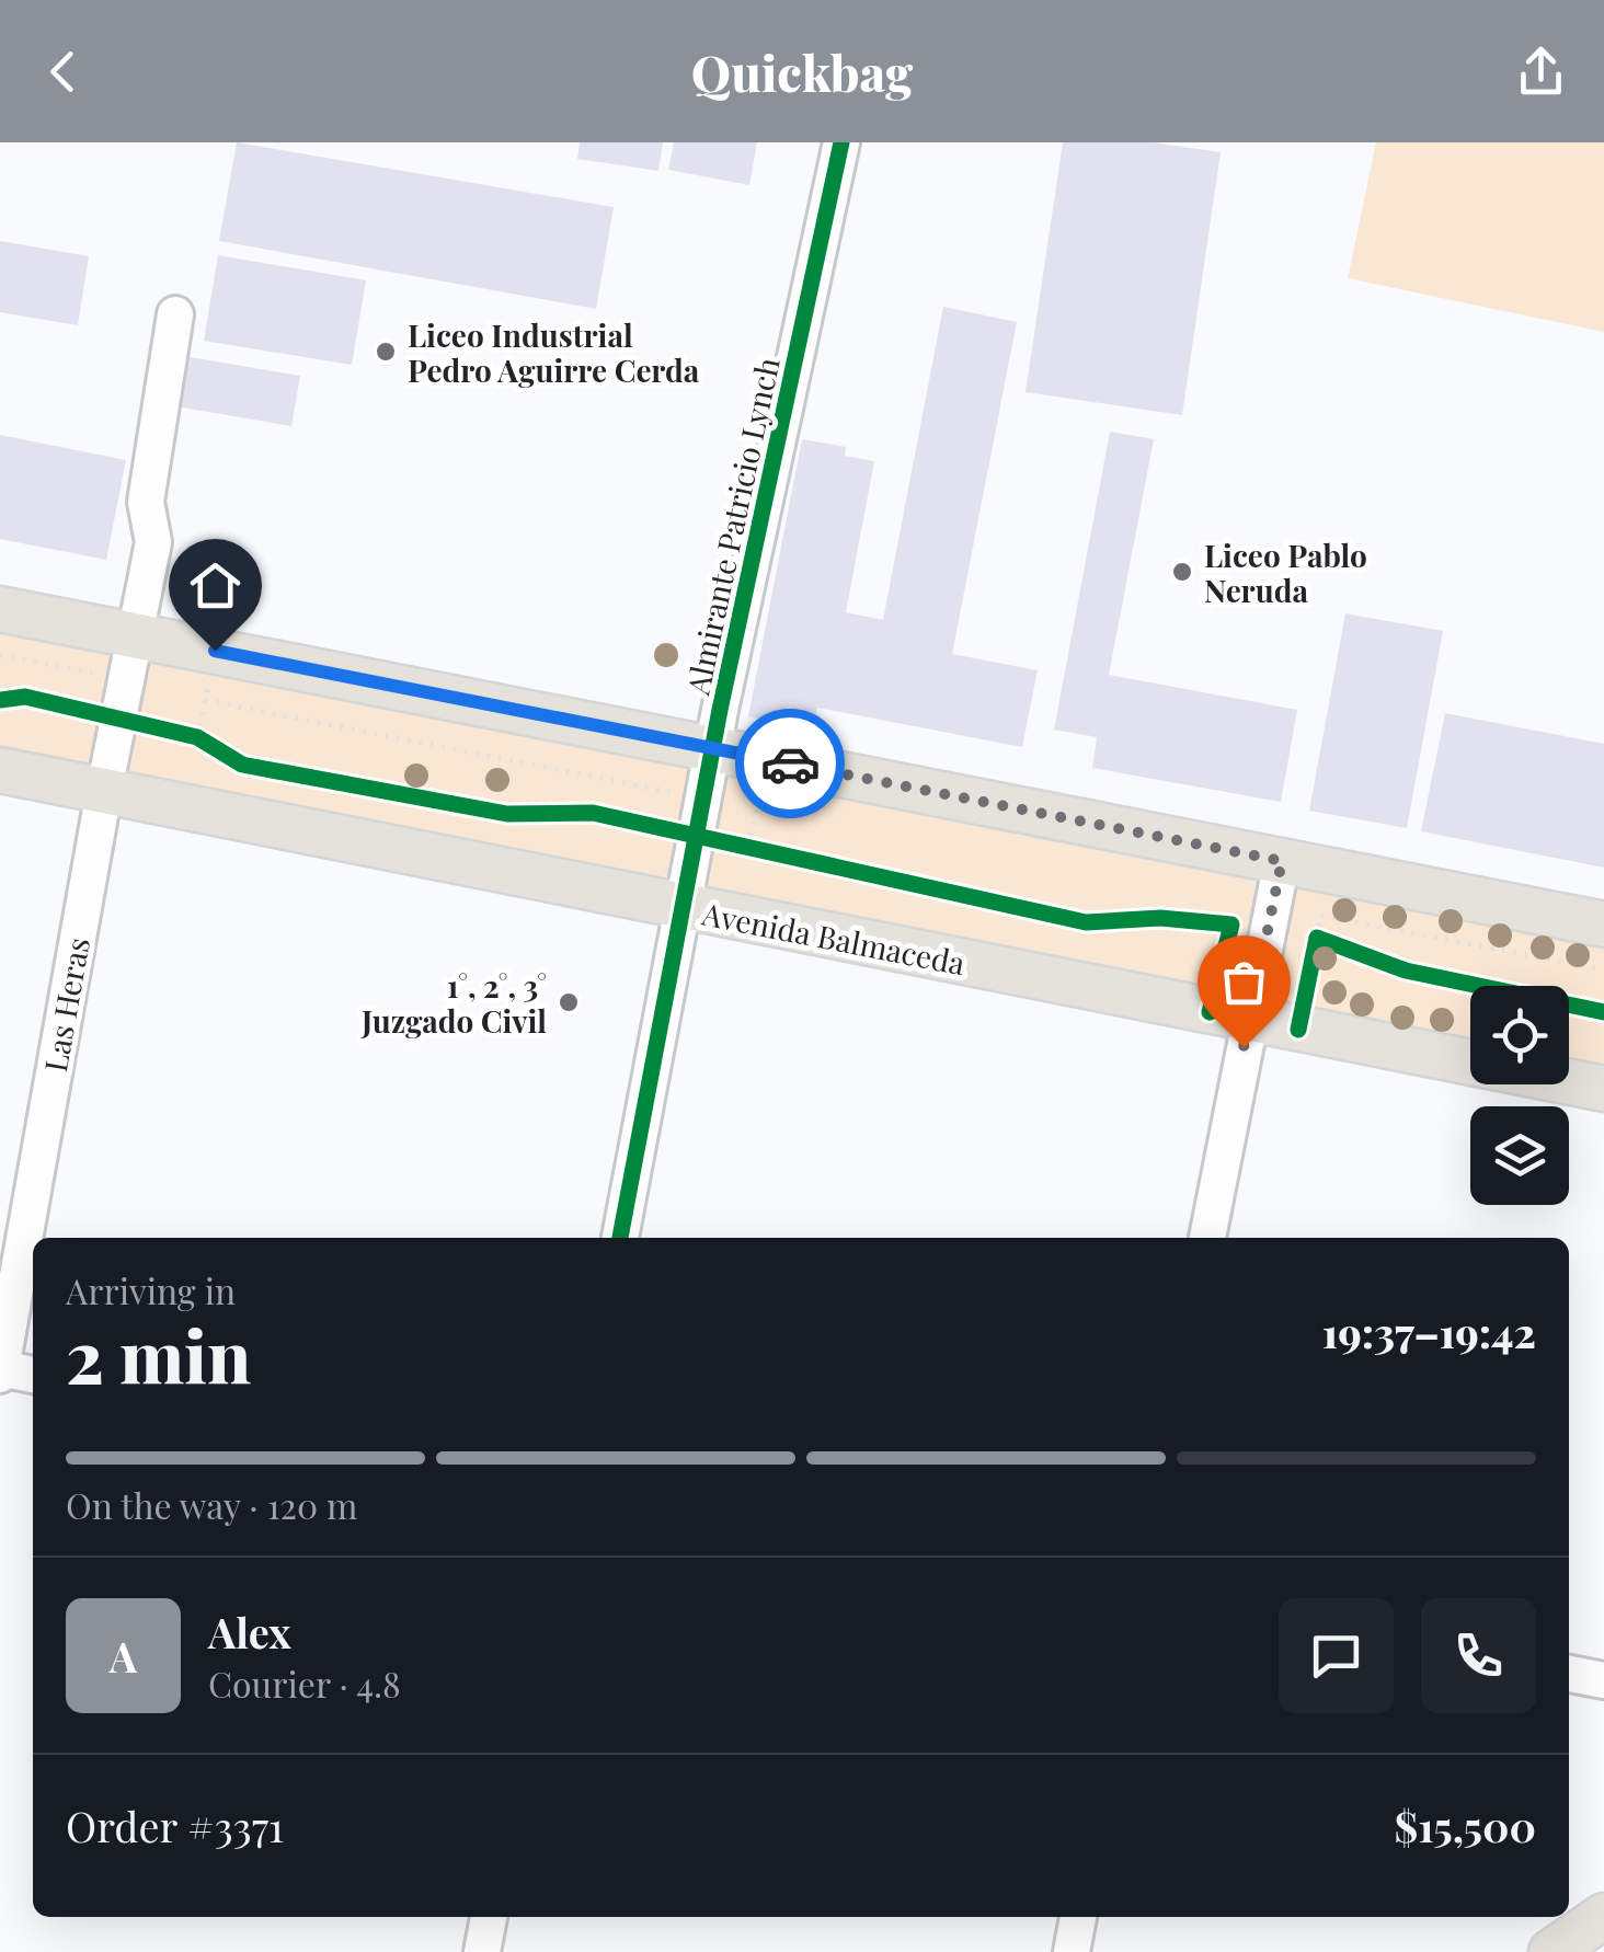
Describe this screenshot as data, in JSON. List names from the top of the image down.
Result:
{
  "streets": {
    "main road": ["Avenida Balmaceda"],
    "street": ["Almirante Patricio Lynch", "Las Heras"]
  },
  "crossings": [
    ["Almirante Patricio Lynch", "Avenida Balmaceda"],
    ["Avenida Balmaceda", "Las Heras"]
  ],
  "places": ["Liceo Industrial Pedro Aguirre Cerda", "Liceo Pablo Neruda", "1°, 2°, 3° Juzgado Civil"],
  "page": {
    "header": "Quickbag",
    "heading": ["2 min", "Arriving in", "19:37–19:42"],
    "panel": [
      "Alex",
      "Courier · 4.8",
      "Order #3371",
      "$15,500"
    ],
    "bar": "On the way · 120 m",
    "round": "A"
  }
}
